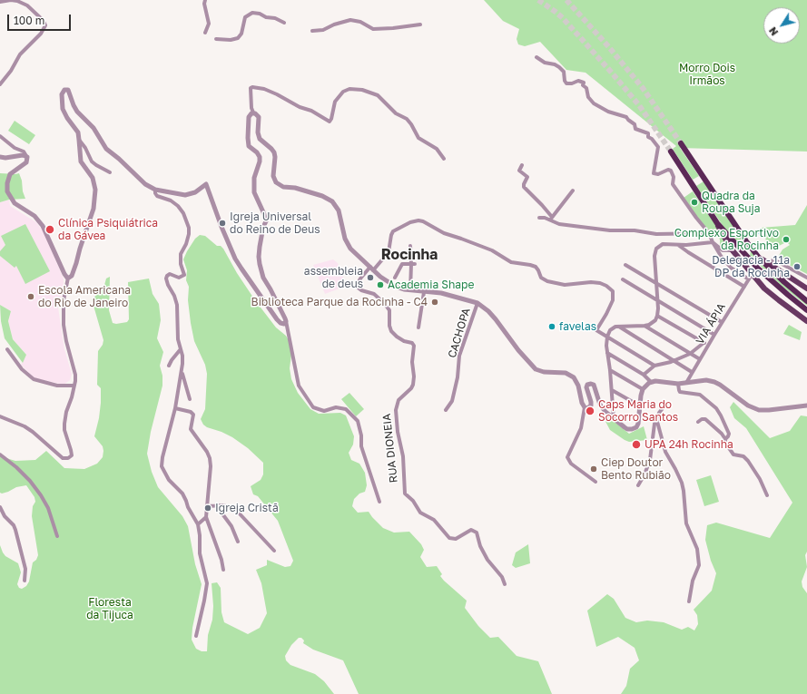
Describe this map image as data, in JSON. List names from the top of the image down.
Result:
{
  "streets": {
    "street": ["VIA ÁPIA", "CACHOPA", "RUA DIONEIA"]
  },
  "districts": ["Rocinha"],
  "parks": ["Morro Dois Irmãos", "Floresta da Tijuca"],
  "places": [
    "Quadra da Roupa Suja",
    "Igreja Universal do Reino de Deus",
    "Clínica Psiquiátrica da Gávea",
    "Complexo Esportivo da Rocinha",
    "Delegacia - 11ª DP da Rocinha",
    "assembleia de deus",
    "Academia Shape",
    "Escola Americana do Rio de Janeiro",
    "Biblioteca Parque da Rocinha - C4",
    "favelas",
    "Caps Maria do Socorro Santos",
    "UPA 24h Rocinha",
    "Ciep Doutor Bento Rubião",
    "Igreja Cristã"
  ],
  "scale_bar": "100 m",
  "north": "bottom left"
}
